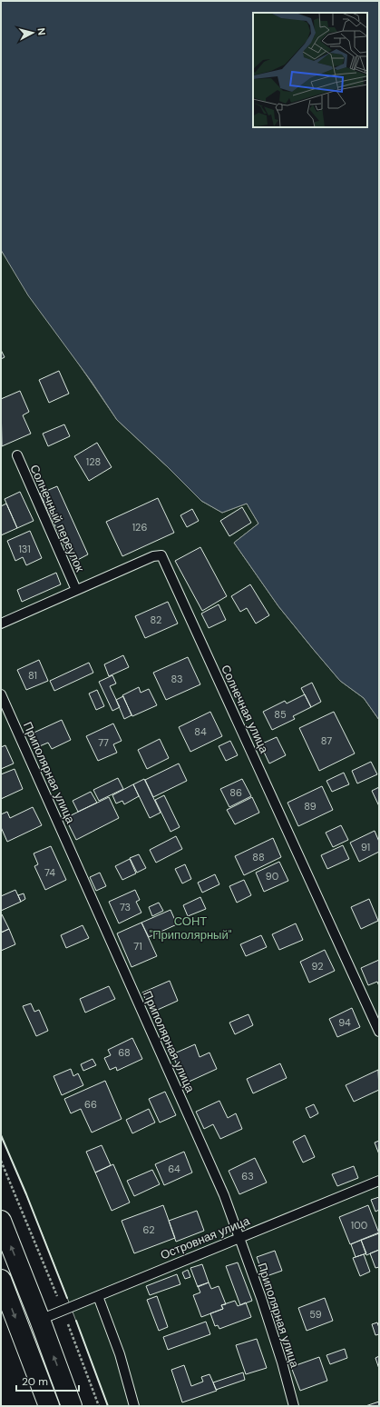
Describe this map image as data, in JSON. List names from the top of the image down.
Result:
{
  "streets": {
    "lane": [
      "Солнечный переулок",
      "Солнечная улица",
      "Приполярная улица",
      "Островная улица"
    ]
  },
  "crossings": [
    ["Солнечный переулок", "Солнечная улица"],
    ["Приполярная улица", "Островная улица"]
  ],
  "parks": ["СОНТ \"Приполярный\""],
  "house_numbers": [
    "128",
    "126",
    "131",
    "82",
    "81",
    "83",
    "85",
    "84",
    "87",
    "77",
    "86",
    "89",
    "91",
    "88",
    "74",
    "90",
    "73",
    "71",
    "92",
    "94",
    "68",
    "66",
    "64",
    "63",
    "100",
    "62",
    "59"
  ],
  "scale_bar": "20 m",
  "north": "right"
}
